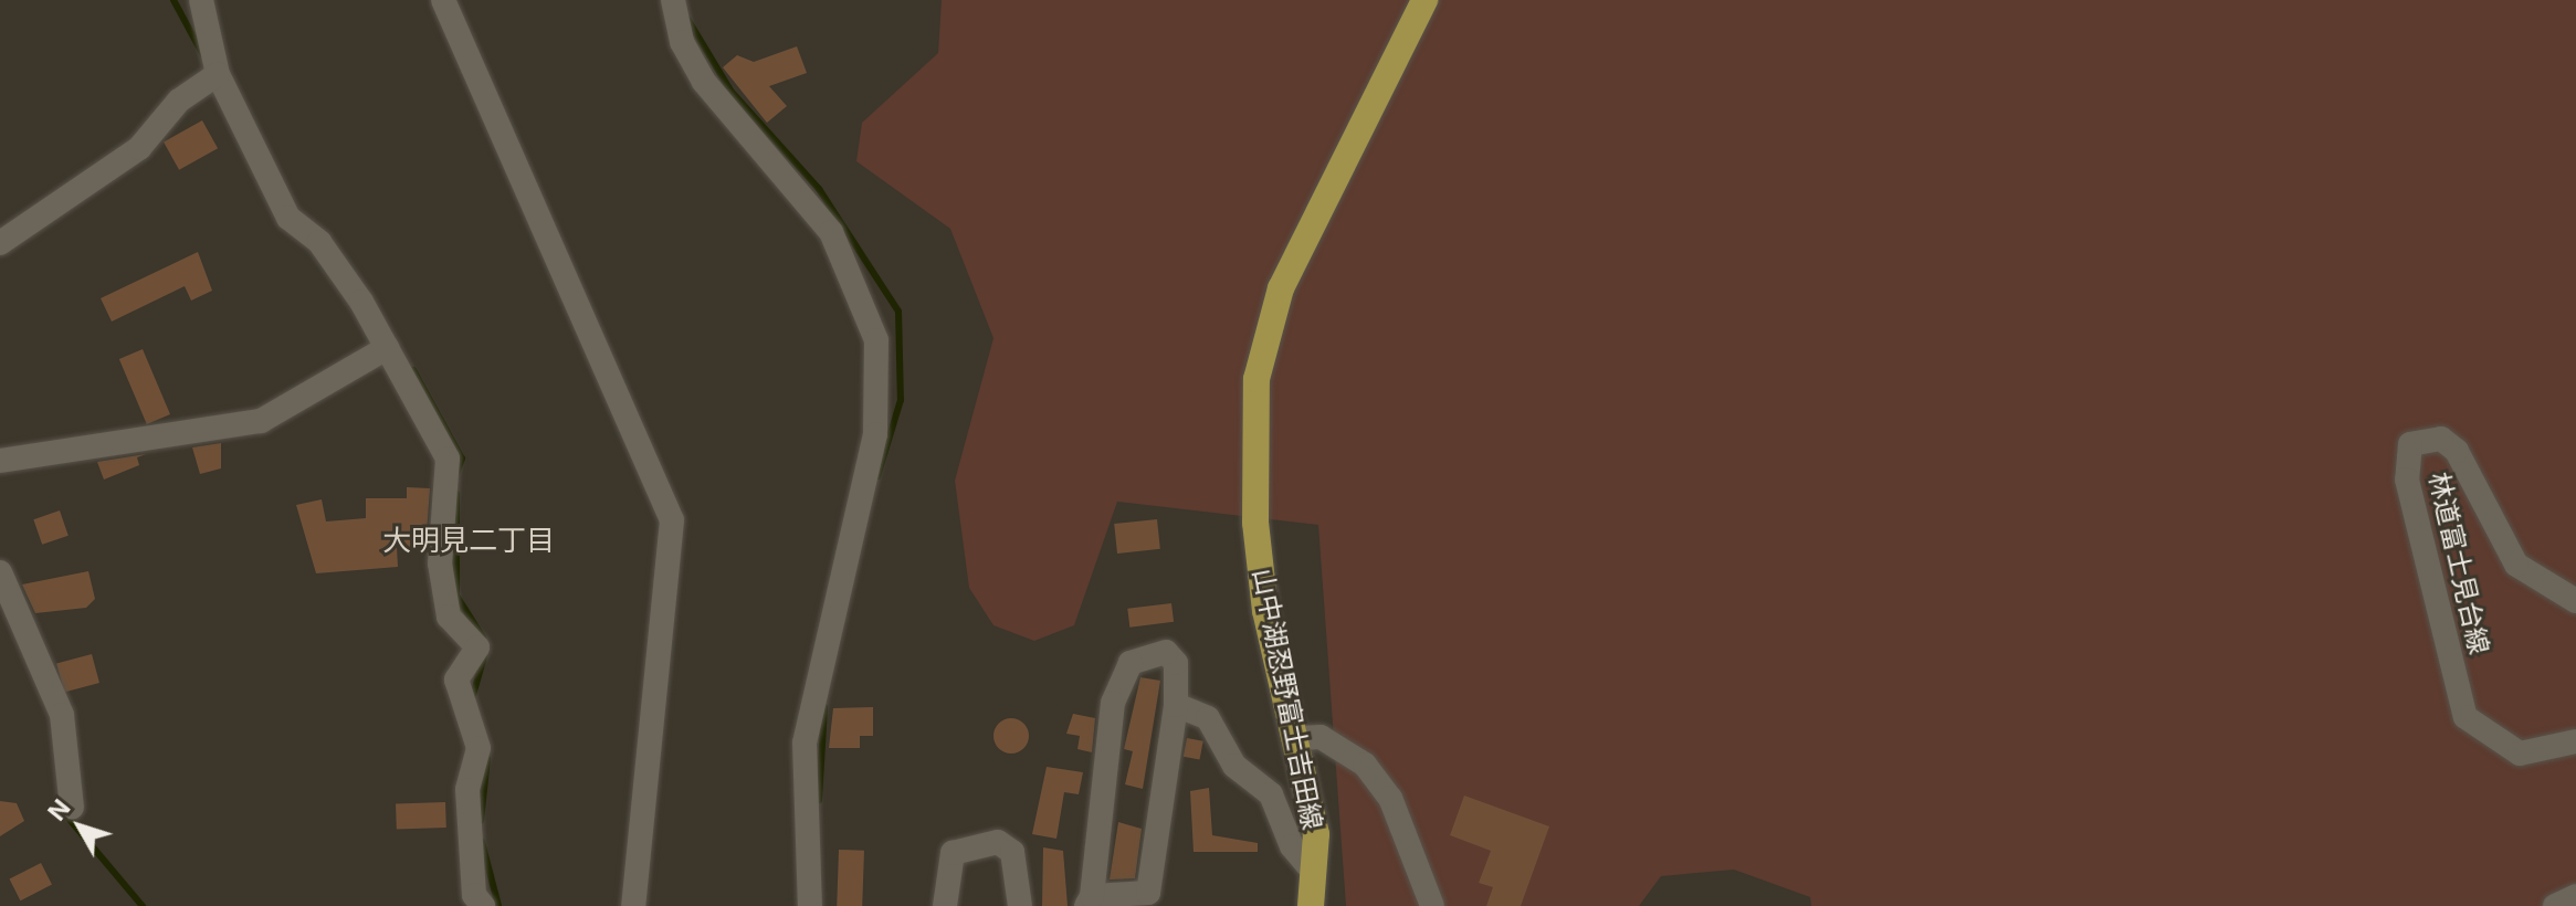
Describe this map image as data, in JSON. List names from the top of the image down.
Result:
{
  "streets": {
    "main road": ["山中湖忍野富士吉田線"],
    "street": ["林道富士見台線"]
  },
  "districts": ["大明見二丁目"],
  "north": "top left"
}
